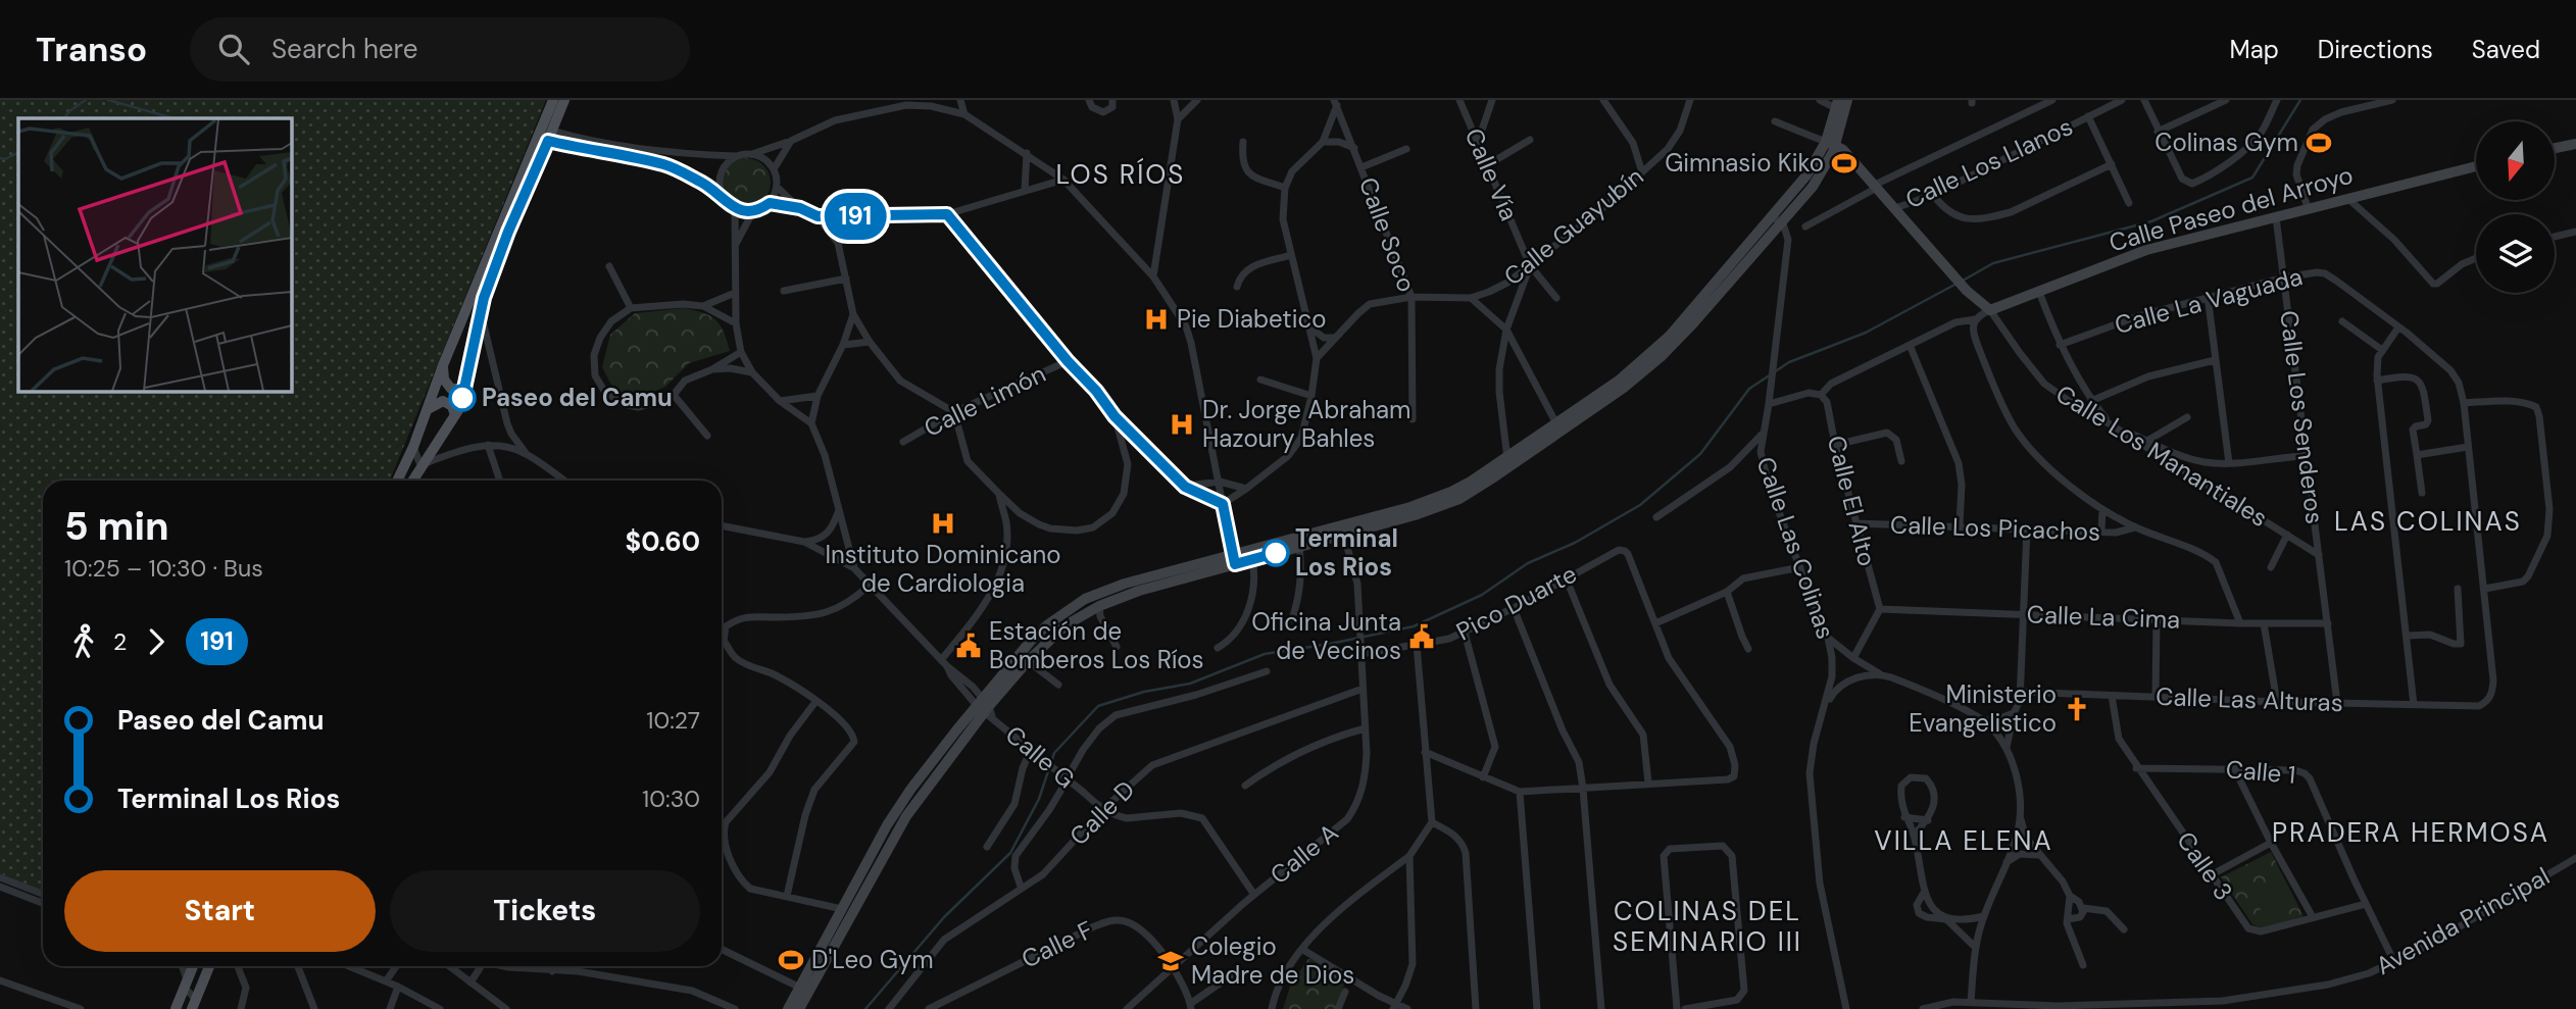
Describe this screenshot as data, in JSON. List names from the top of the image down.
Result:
{
  "streets": {
    "main road": ["Calle Paseo del Arroyo"],
    "street": [
      "Calle Los Llanos",
      "Calle Vía",
      "Calle Guayubín",
      "Calle Soco",
      "Calle La Vaguada",
      "Calle Limón",
      "Calle Los Senderos",
      "Calle Los Manantiales",
      "Calle El Alto",
      "Calle Los Picachos",
      "Calle Las Colinas",
      "Pico Duarte",
      "Calle La Cima",
      "Calle Las Alturas",
      "Calle G",
      "Calle 1",
      "Calle D",
      "Calle A",
      "Calle 3",
      "Avenida Principal",
      "Calle F"
    ]
  },
  "crossings": [
    ["Calle Vía", "Calle Guayubín"],
    ["Calle Paseo del Arroyo", "Calle Los Senderos"],
    ["Calle Paseo del Arroyo", "Calle Los Manantiales"],
    ["Calle Guayubín", "Calle Soco"],
    ["Calle La Vaguada", "Calle Los Senderos"],
    ["Calle La Vaguada", "Calle Las Alturas"],
    ["Calle Los Senderos", "Calle Los Manantiales"],
    ["Calle Los Senderos", "Calle La Cima"],
    ["Calle Los Senderos", "Calle Las Alturas"],
    ["Calle El Alto", "Calle Los Picachos"],
    ["Calle El Alto", "Calle La Cima"],
    ["Pico Duarte", "Calle A"],
    ["Calle Las Alturas", "Calle 3"],
    ["Calle G", "Calle D"],
    ["Calle 1", "Calle 3"],
    ["Calle 1", "Avenida Principal"],
    ["Calle D", "Calle A"],
    ["Calle A", "Calle F"]
  ],
  "districts": [
    "LOS RÍOS",
    "LAS COLINAS",
    "PRADERA HERMOSA",
    "VILLA ELENA",
    "COLINAS DEL SEMINARIO III"
  ],
  "places": {
    "sports": ["Colinas Gym", "Gimnasio Kiko", "D'Leo Gym"],
    "hospital": ["Pie Diabetico", "Dr. Jorge Abraham Hazoury Bahles", "Instituto Dominicano de Cardiologia"],
    "other": ["Paseo del Camu", "Terminal Los Rios"],
    "public building": ["Oficina Junta de Vecinos", "Estación de Bomberos Los Ríos"],
    "church": ["Ministerio Evangelistico"],
    "school or university": ["Colegio Madre de Dios"]
  },
  "lines": ["bus line 191"],
  "north": "bottom",
  "page": {
    "header": "Transo",
    "search": "Search here",
    "nav": ["Map", "Directions", "Saved"],
    "on_map": "191",
    "heading": ["5 min", "10:25 – 10:30 · Bus", "$0.60"],
    "legs": ["2", "191"],
    "list": [
      {
        "name": "Paseo del Camu",
        "value": "10:27"
      },
      {
        "name": "Terminal Los Rios",
        "value": "10:30"
      }
    ],
    "buttons": ["Start", "Tickets"]
  }
}
